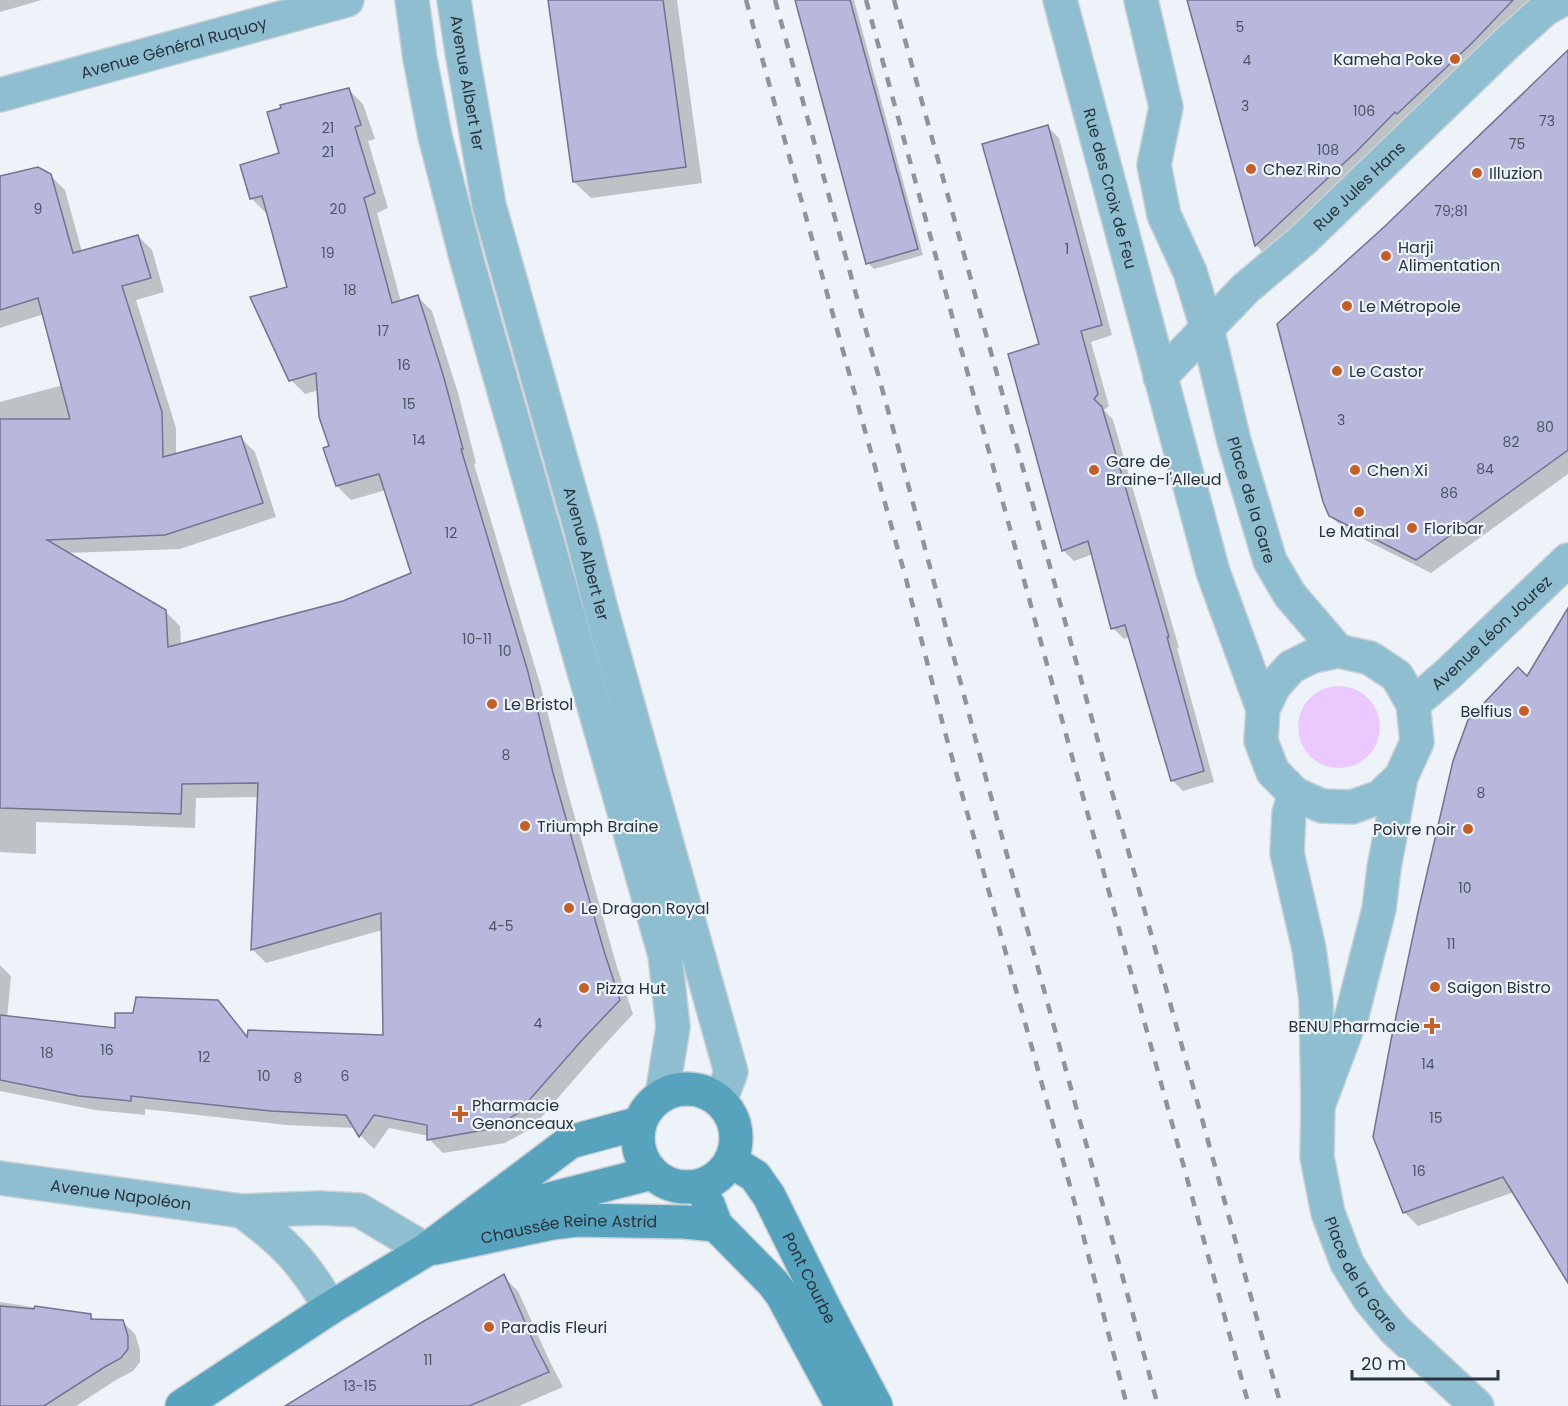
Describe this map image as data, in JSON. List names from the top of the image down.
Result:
{
  "streets": {
    "main road": ["Chaussée Reine Astrid", "Pont Courbe"],
    "street": [
      "Avenue Général Ruquoy",
      "Avenue Albert 1er",
      "Rue Jules Hans",
      "Rue des Croix de Feu",
      "Place de la Gare",
      "Avenue Léon Jourez",
      "Avenue Napoléon"
    ]
  },
  "crossings": [
    ["Avenue Albert 1er", "Chaussée Reine Astrid"],
    ["Avenue Albert 1er", "Pont Courbe"],
    ["Rue Jules Hans", "Rue des Croix de Feu"],
    ["Rue Jules Hans", "Place de la Gare"],
    ["Rue des Croix de Feu", "Place de la Gare"],
    ["Place de la Gare", "Avenue Léon Jourez"],
    ["Avenue Napoléon", "Chaussée Reine Astrid"],
    ["Chaussée Reine Astrid", "Pont Courbe"]
  ],
  "places": {
    "other": [
      "Kameha Poke",
      "Chez Rino",
      "Illuzion",
      "Harji Alimentation",
      "Le Métropole",
      "Le Castor",
      "Gare de Braine-l'Alleud",
      "Chen Xi",
      "Le Matinal",
      "Floribar",
      "Le Bristol",
      "Belfius",
      "Triumph Braine",
      "Poivre noir",
      "Le Dragon Royal",
      "Saigon Bistro",
      "Pizza Hut",
      "Paradis Fleuri"
    ],
    "health": ["BENU Pharmacie", "Pharmacie Genonceaux"]
  },
  "house_numbers": [
    "5",
    "4",
    "3",
    "106",
    "73",
    "21",
    "75",
    "108",
    "21",
    "9",
    "20",
    "79;81",
    "1",
    "19",
    "18",
    "17",
    "16",
    "15",
    "3",
    "80",
    "14",
    "82",
    "84",
    "86",
    "12",
    "10-11",
    "10",
    "8",
    "8",
    "10",
    "4-5",
    "11",
    "4",
    "16",
    "18",
    "12",
    "14",
    "10",
    "6",
    "8",
    "15",
    "16",
    "11",
    "13-15"
  ],
  "scale_bar": "20 m"
}
